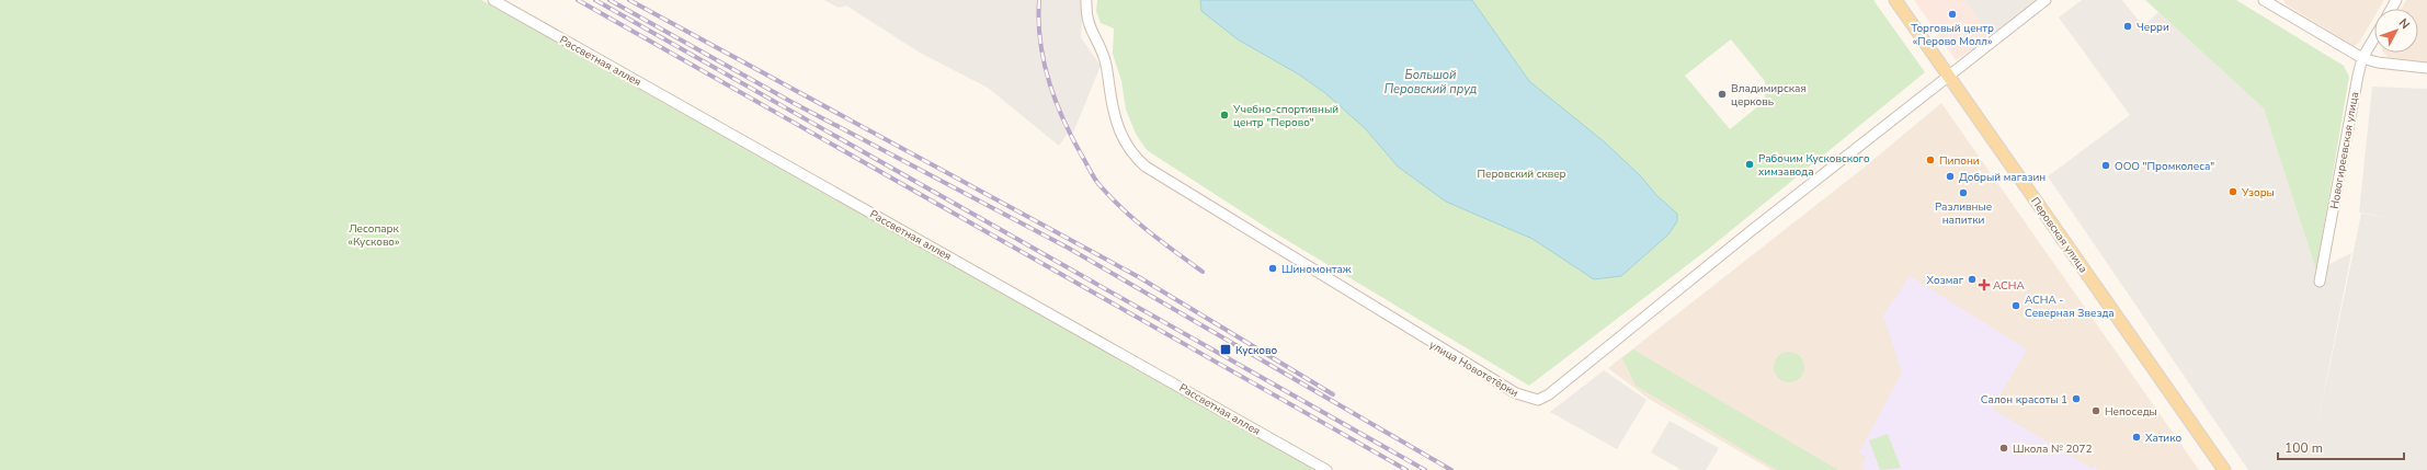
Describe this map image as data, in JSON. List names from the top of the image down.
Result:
{
  "streets": {
    "main road": ["Перовская улица"],
    "street": ["Рассветная аллея", "Новогиреевская улица", "улица Новотетёрки"]
  },
  "crossings": [
    ["Перовская улица", "улица Новотетёрки"]
  ],
  "water": ["Большой Перовский пруд"],
  "parks": ["Перовский сквер", "Лесопарк «Кусково»"],
  "places": {
    "other": [
      "Торговый центр «Перово Молл»",
      "Черри",
      "Владимирская церковь",
      "Учебно-спортивный центр \"Перово\"",
      "Пипони",
      "Рабочим Кусковского химзавода",
      "ООО \"Промколеса\"",
      "Добрый магазин",
      "Узоры",
      "Разливные напитки",
      "Шиномонтаж",
      "Хозмаг",
      "АСНА - Северная Звезда",
      "Салон красоты 1",
      "Непоседы",
      "Хатико",
      "Школа № 2072"
    ],
    "health": ["АСНА"],
    "transit": ["Кусково"]
  },
  "scale_bar": "100 m",
  "north": "top right"
}
